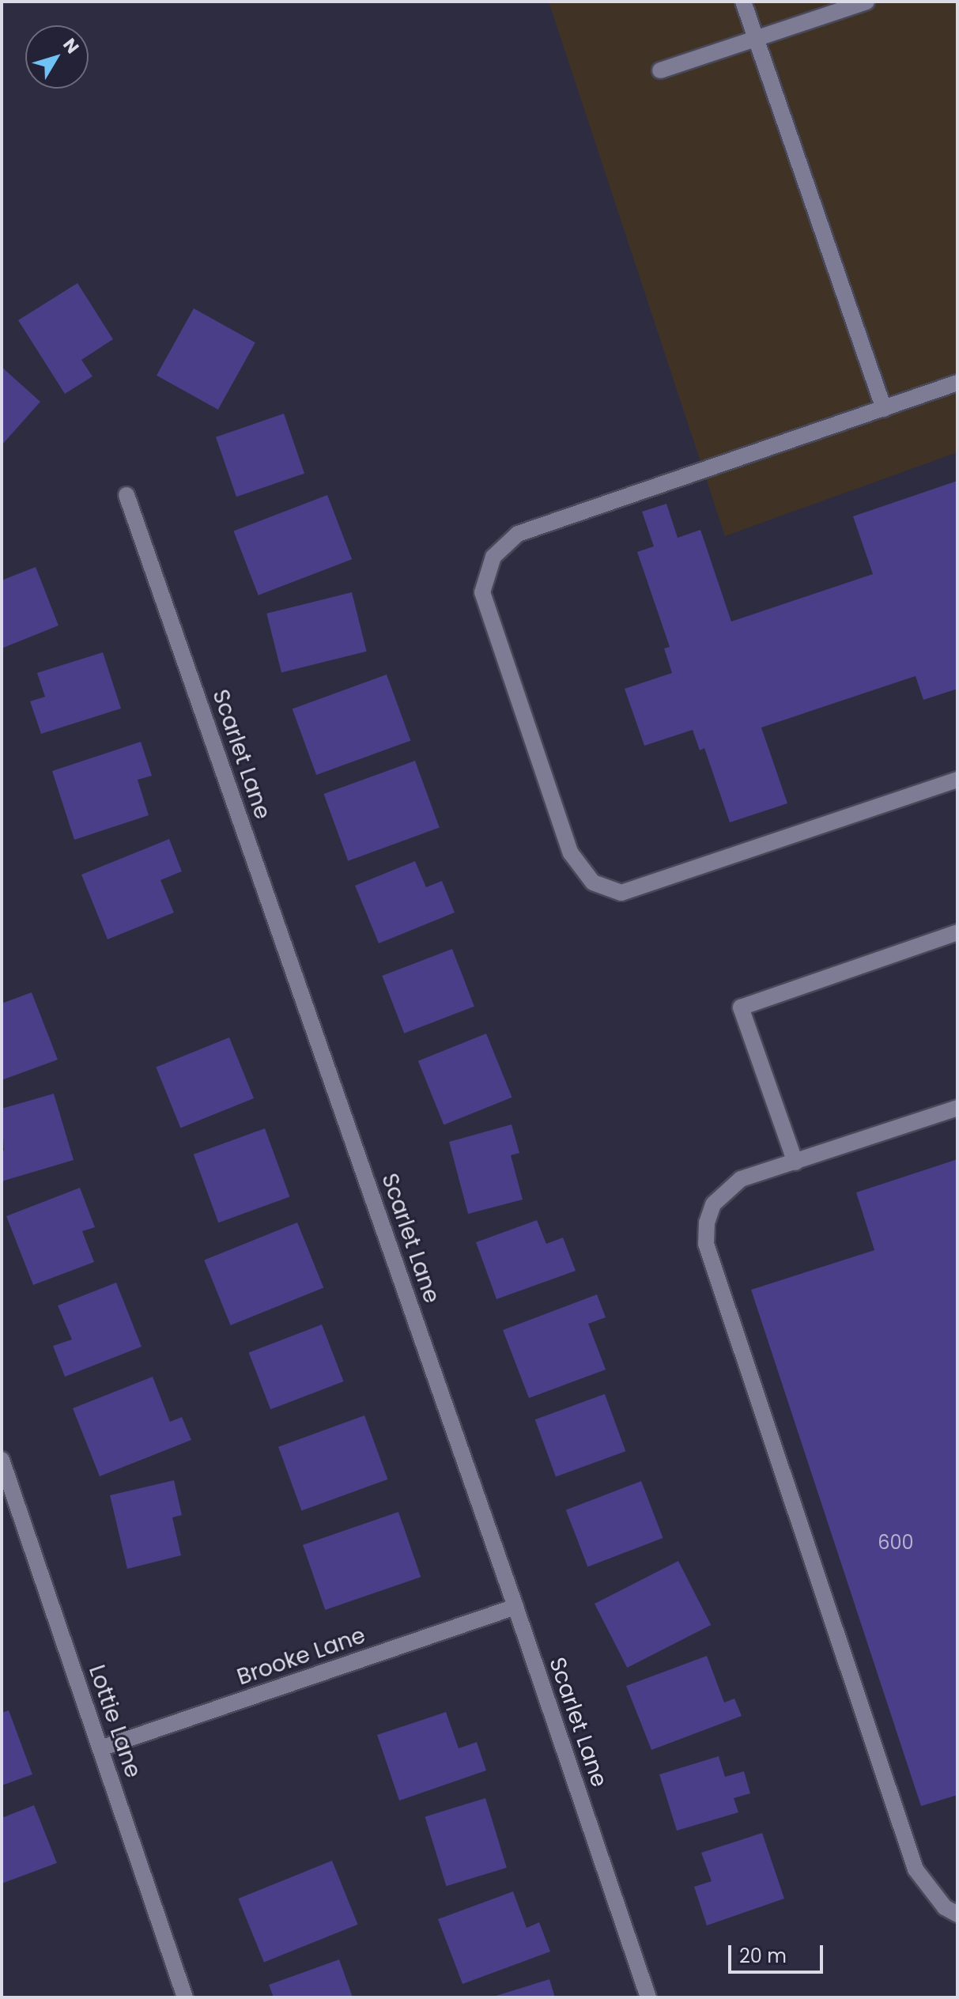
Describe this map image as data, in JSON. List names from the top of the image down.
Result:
{
  "streets": {
    "street": ["Scarlet Lane", "Brooke Lane", "Lottie Lane"]
  },
  "crossings": [
    ["Scarlet Lane", "Brooke Lane"],
    ["Brooke Lane", "Lottie Lane"]
  ],
  "house_numbers": ["600"],
  "scale_bar": "20 m",
  "north": "top right"
}
